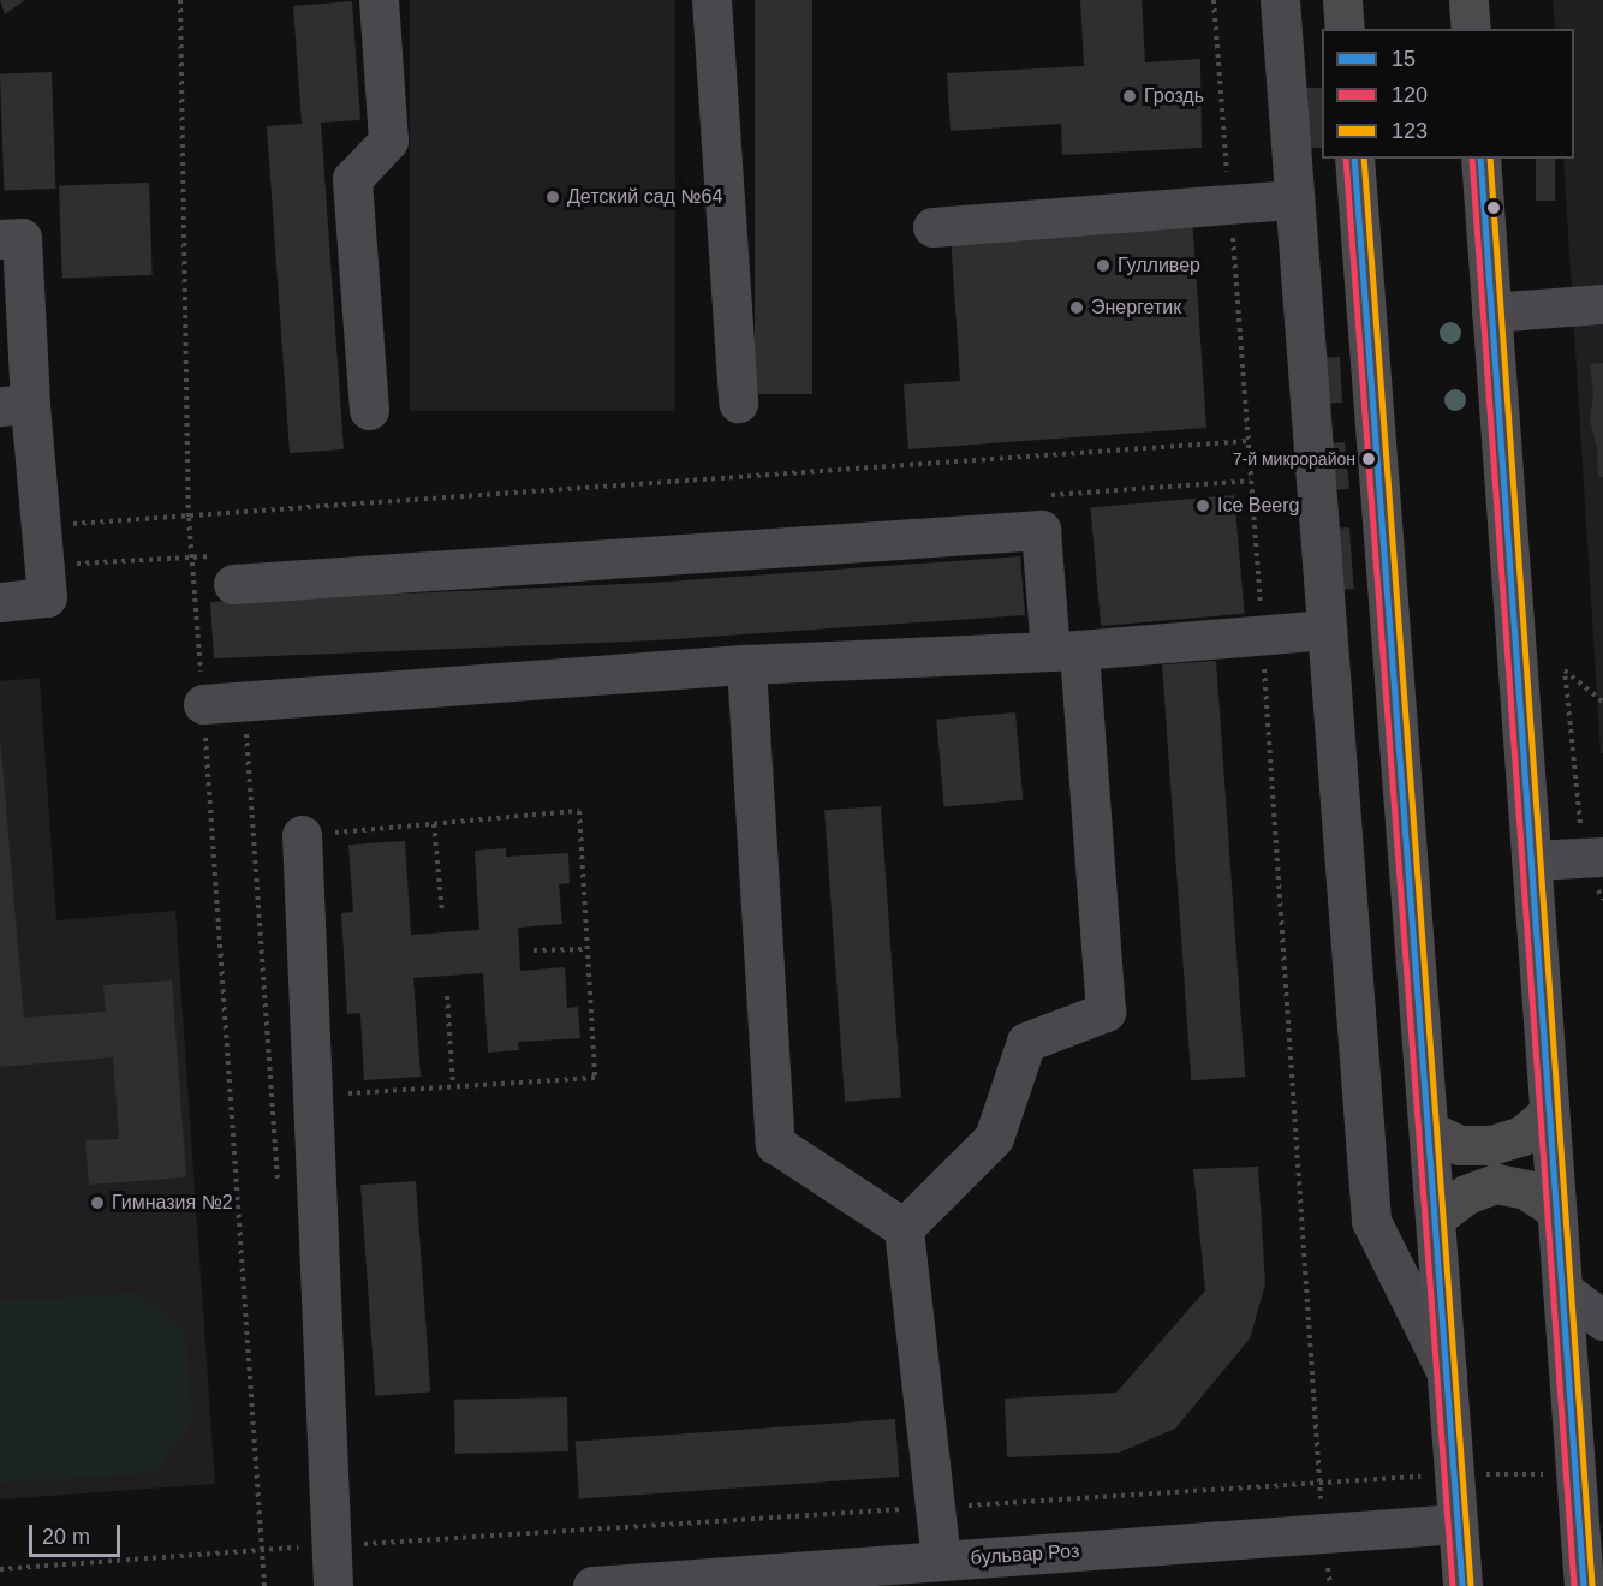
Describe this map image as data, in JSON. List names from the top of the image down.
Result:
{
  "streets": {
    "street": ["бульвар Роз"]
  },
  "places": [
    "Гроздь",
    "Детский сад №64",
    "Гулливер",
    "Энергетик",
    "7-й микрорайон",
    "Ice Beerg",
    "Гимназия №2"
  ],
  "lines": ["transit line 15", "transit line 120", "transit line 123"],
  "legend": ["15", "120", "123"],
  "scale_bar": "20 m"
}
